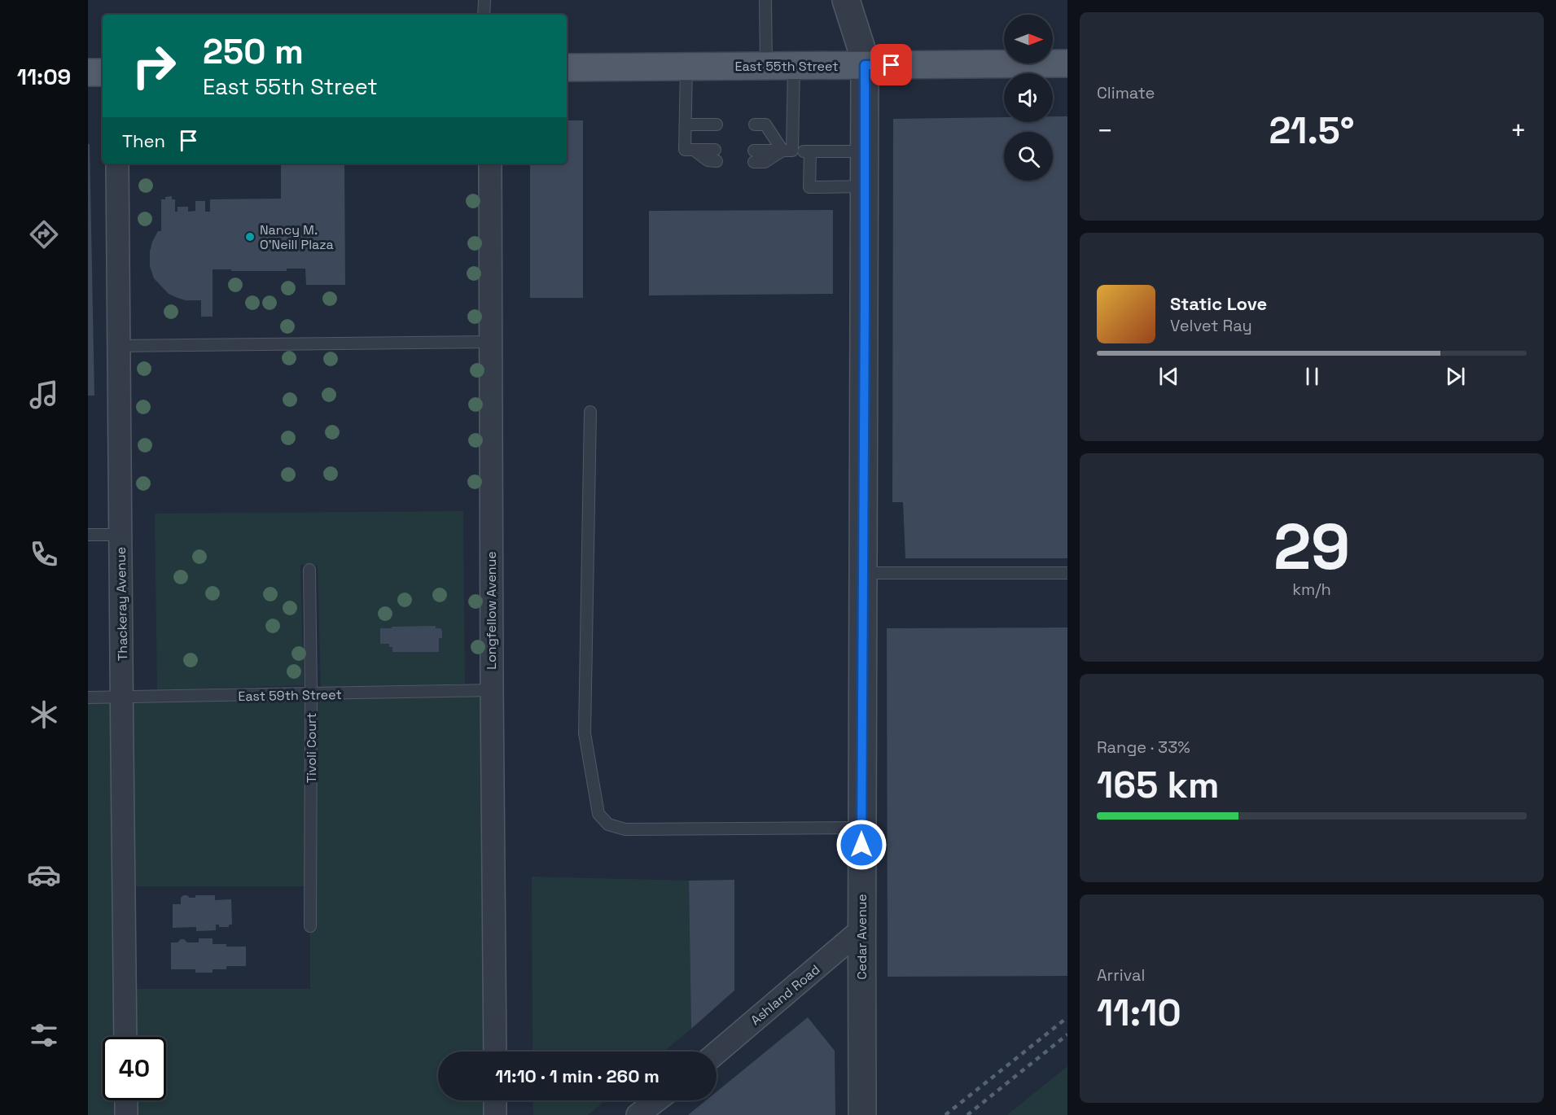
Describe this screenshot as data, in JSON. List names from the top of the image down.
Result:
{
  "streets": {
    "main road": ["East 55th Street"],
    "street": [
      "Thackeray Avenue",
      "Longfellow Avenue",
      "Cedar Avenue",
      "Ashland Road"
    ],
    "lane": ["East 59th Street", "Tivoli Court"]
  },
  "crossings": [
    ["East 55th Street", "Cedar Avenue"],
    ["Thackeray Avenue", "East 59th Street"],
    ["Longfellow Avenue", "East 59th Street"],
    ["East 59th Street", "Tivoli Court"],
    ["Cedar Avenue", "Ashland Road"]
  ],
  "places": ["Nancy M. O'Neill Plaza"],
  "north": "right",
  "page": {
    "tabs": "11:09",
    "tile": [
      "Climate",
      ["29", "km/h"],
      ["Range · 33%", "165 km"],
      ["Arrival", "11:10"]
    ],
    "turn": ["250 m", "East 55th Street"],
    "heat": ["−", "21.5°", "+"],
    "then": "Then",
    "song": ["Static Love", "Velvet Ray"],
    "limit": "40",
    "trip": "11:10 · 1 min · 260 m"
  }
}
